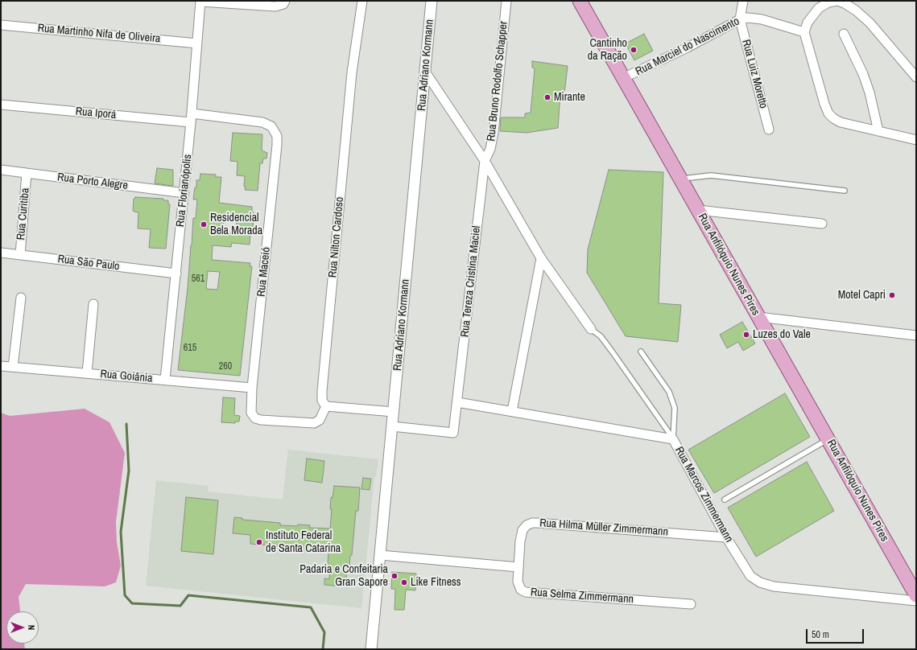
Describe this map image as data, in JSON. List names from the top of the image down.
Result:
{
  "streets": {
    "main road": ["Rua Anfilóquio Nunes Pires"],
    "street": [
      "Rua Martinho Nifa de Oliveira",
      "Rua Marciel do Nascimento",
      "Rua Adriano Kormann",
      "Rua Luiz Moretto",
      "Rua Bruno Rodolfo Schapper",
      "Rua Iporá",
      "Rua Porto Alegre",
      "Rua Florianópolis",
      "Rua Curitiba",
      "Rua Nilton Cardoso",
      "Rua São Paulo",
      "Rua Maceió",
      "Rua Tereza Cristina Maciel",
      "Rua Goiânia",
      "Rua Marcos Zimmermann",
      "Rua Hilma Müller Zimmermann",
      "Rua Selma Zimmermann"
    ]
  },
  "crossings": [
    ["Rua Martinho Nifa de Oliveira", "Rua Florianópolis"],
    ["Rua Marciel do Nascimento", "Rua Luiz Moretto"],
    ["Rua Marciel do Nascimento", "Rua Anfilóquio Nunes Pires"],
    ["Rua Adriano Kormann", "Rua Tereza Cristina Maciel"],
    ["Rua Bruno Rodolfo Schapper", "Rua Tereza Cristina Maciel"],
    ["Rua Iporá", "Rua Florianópolis"],
    ["Rua Porto Alegre", "Rua Florianópolis"],
    ["Rua Porto Alegre", "Rua Curitiba"],
    ["Rua Florianópolis", "Rua São Paulo"],
    ["Rua Florianópolis", "Rua Maceió"],
    ["Rua Florianópolis", "Rua Goiânia"],
    ["Rua Curitiba", "Rua São Paulo"],
    ["Rua Nilton Cardoso", "Rua Maceió"],
    ["Rua Maceió", "Rua Goiânia"],
    ["Rua Tereza Cristina Maciel", "Rua Marcos Zimmermann"],
    ["Rua Marcos Zimmermann", "Rua Hilma Müller Zimmermann"],
    ["Rua Hilma Müller Zimmermann", "Rua Selma Zimmermann"]
  ],
  "places": [
    "Cantinho da Ração",
    "Mirante",
    "Residencial Bela Morada",
    "Motel Capri",
    "Luzes do Vale",
    "Instituto Federal de Santa Catarina",
    "Padaria e Confeitaria Gran Sapore",
    "Like Fitness"
  ],
  "house_numbers": ["561", "615", "260"],
  "scale_bar": "50 m",
  "north": "right"
}
